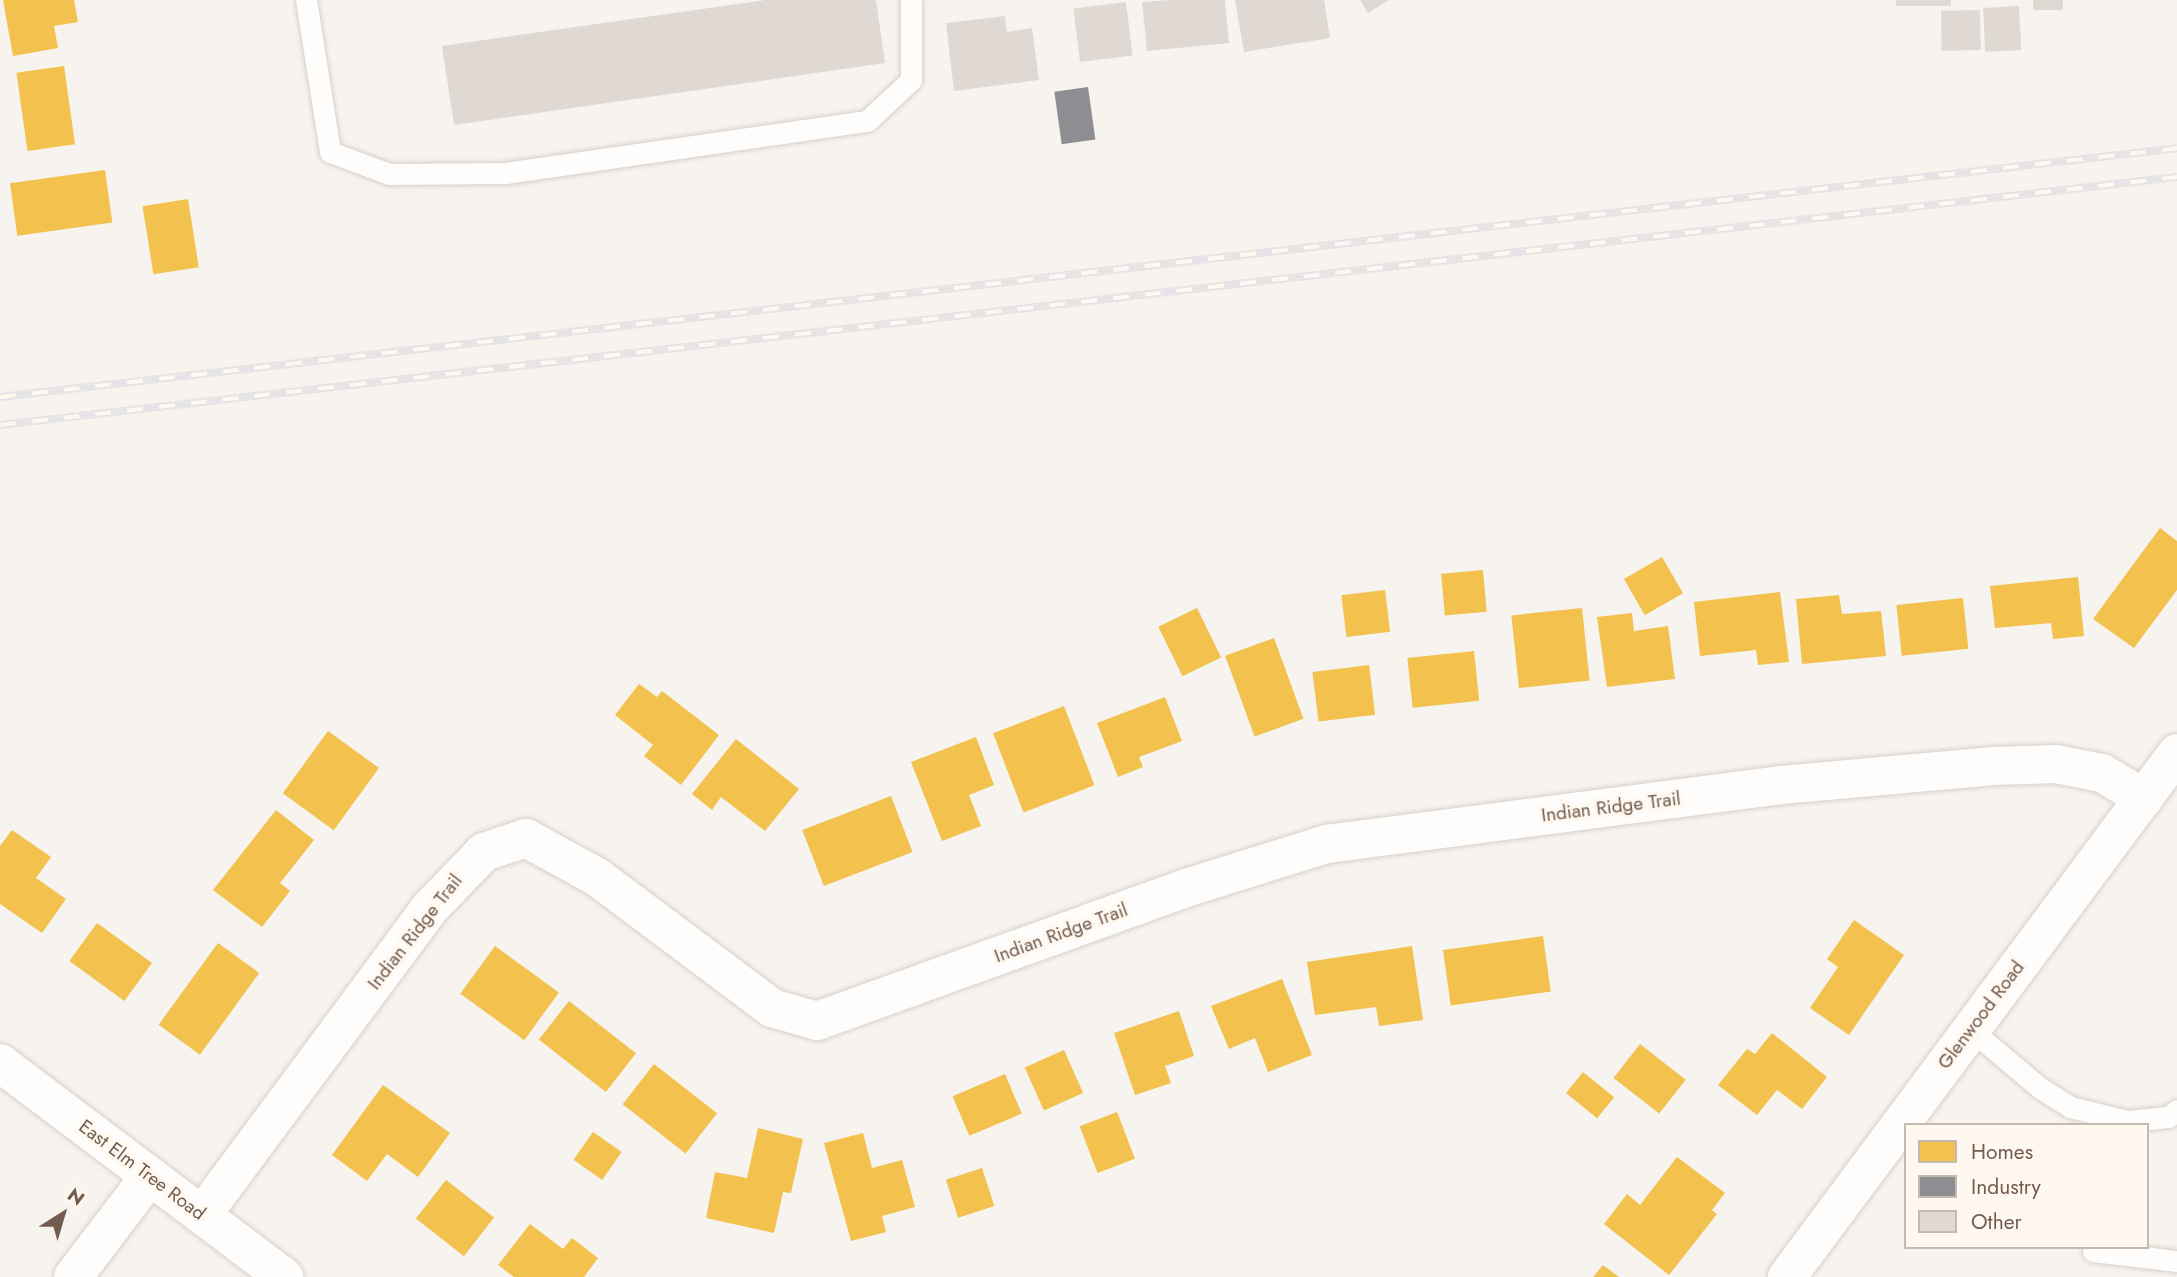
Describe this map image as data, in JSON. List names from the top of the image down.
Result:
{
  "streets": {
    "street": ["Indian Ridge Trail", "Glenwood Road", "East Elm Tree Road"]
  },
  "crossings": [
    ["Indian Ridge Trail", "Glenwood Road"],
    ["Indian Ridge Trail", "East Elm Tree Road"]
  ],
  "legend": ["Homes", "Industry", "Other"],
  "north": "top right"
}
